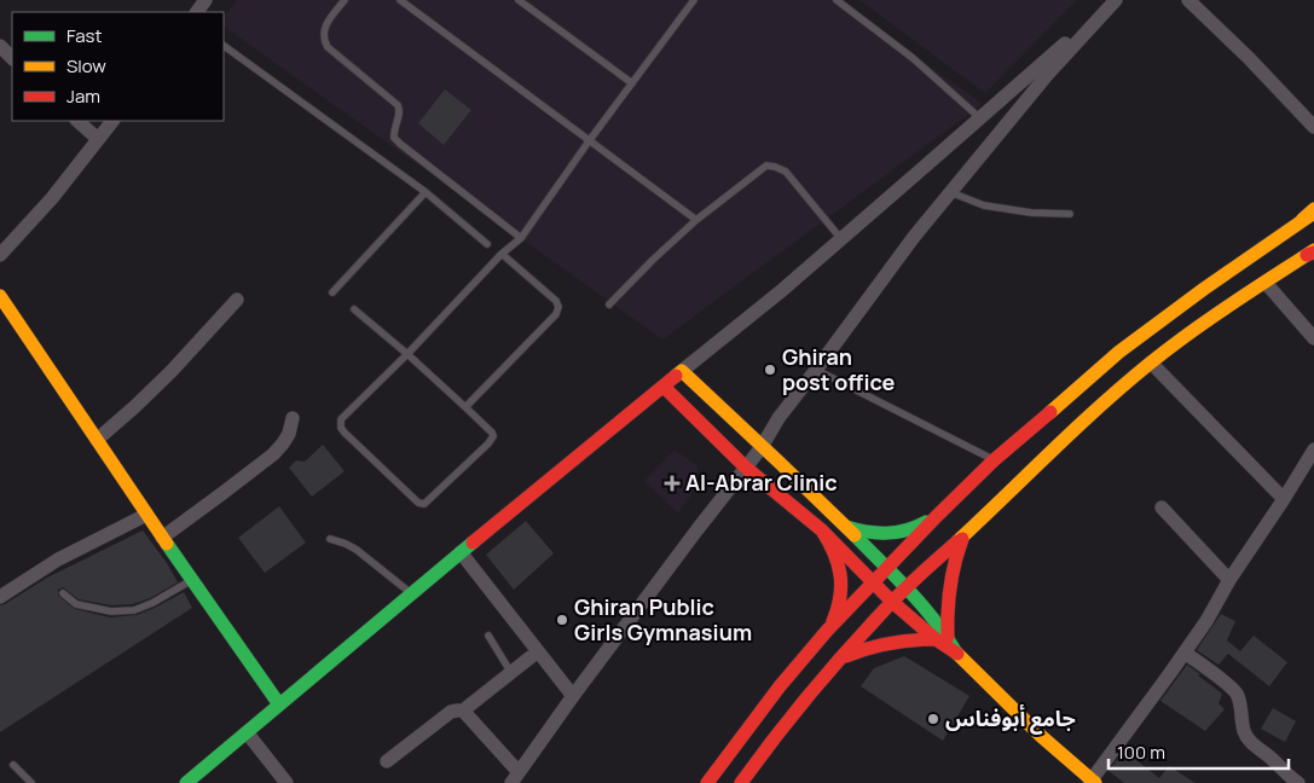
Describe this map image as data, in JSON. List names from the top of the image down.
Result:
{
  "places": {
    "other": ["Ghiran post office", "Ghiran Public Girls Gymnasium", "جامع أبوفناس"],
    "health": ["Al-Abrar Clinic"]
  },
  "legend": ["Fast", "Slow", "Jam"],
  "scale_bar": "100 m"
}
